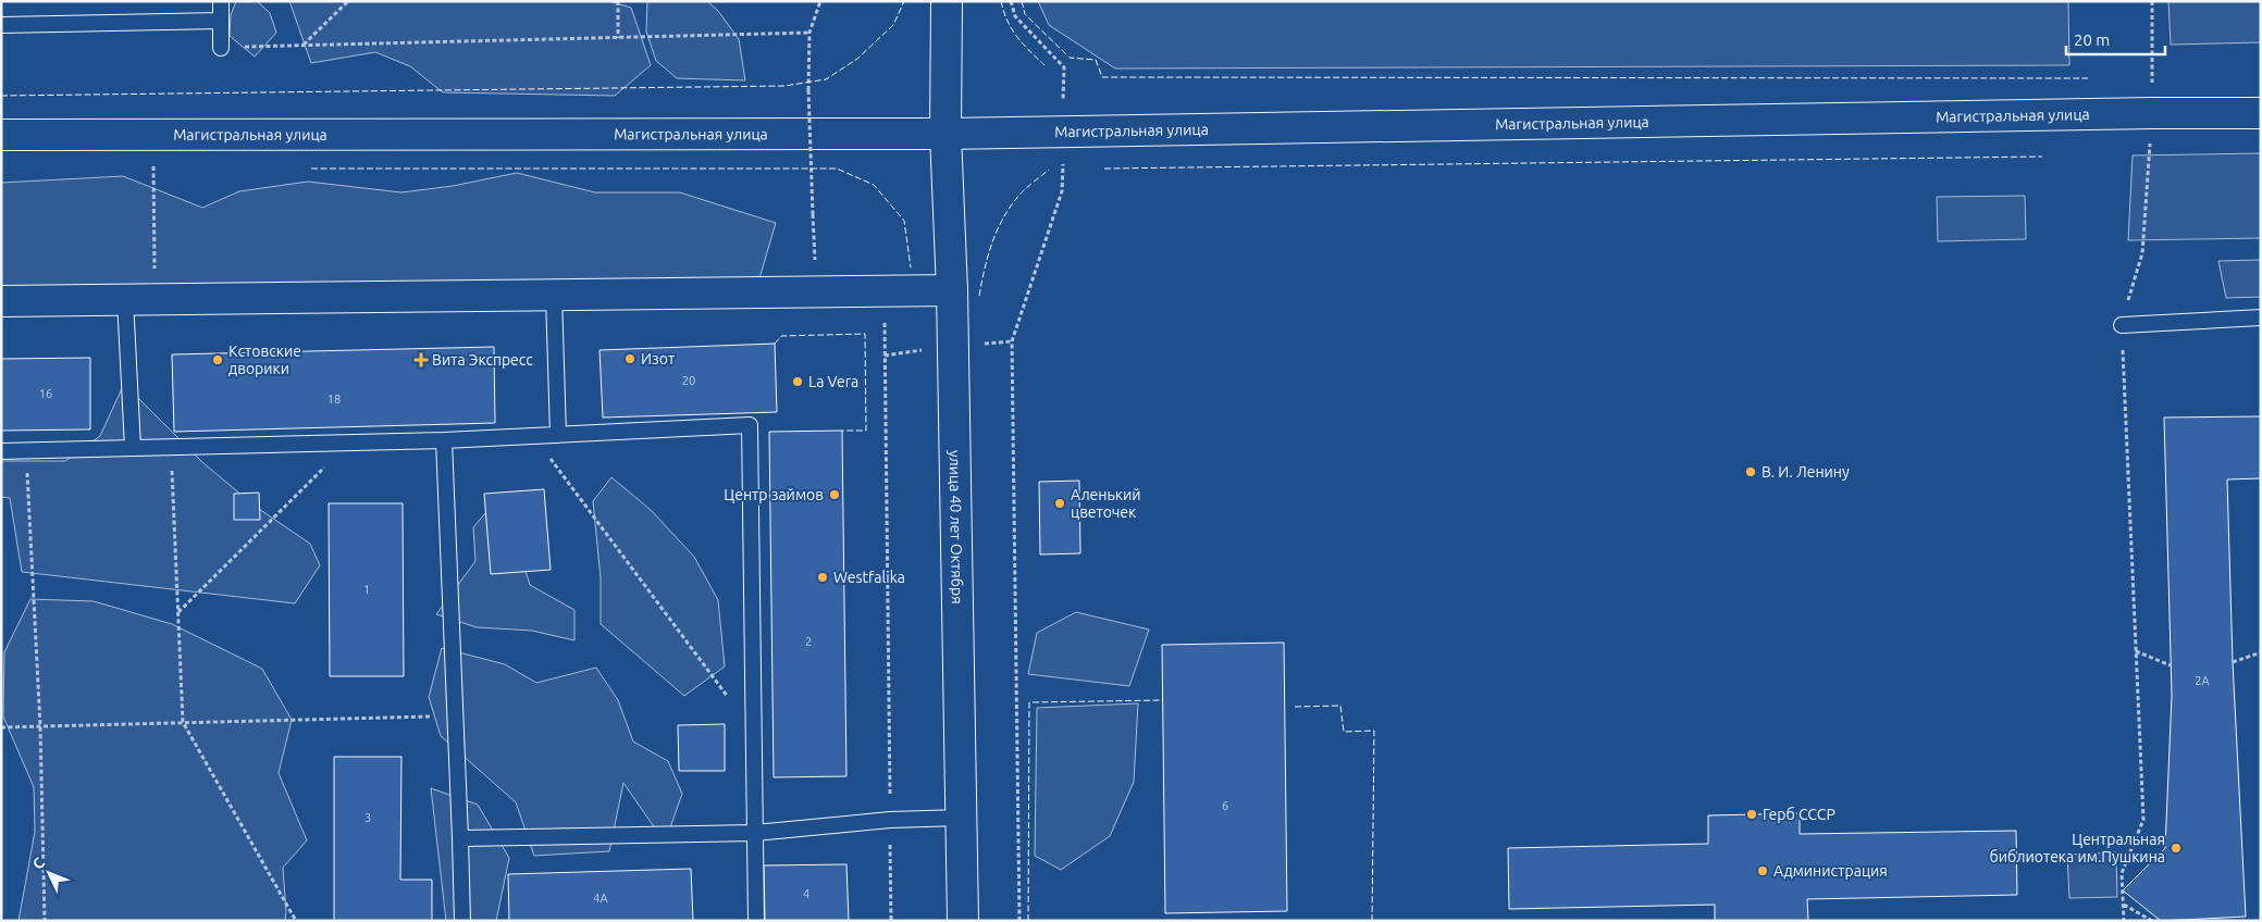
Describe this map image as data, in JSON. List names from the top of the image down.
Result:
{
  "streets": {
    "main road": ["Магистральная улица", "улица 40 лет Октября"]
  },
  "crossings": [
    ["Магистральная улица", "улица 40 лет Октября"]
  ],
  "places": {
    "other": [
      "Изот",
      "Кстовские дворики",
      "La Vera",
      "В. И. Ленину",
      "Центр займов",
      "Аленький цветочек",
      "Westfalika",
      "Герб СССР",
      "Центральная библиотека им.Пушкина",
      "Администрация"
    ],
    "health": ["Вита Экспресс"]
  },
  "house_numbers": [
    "20",
    "16",
    "18",
    "1",
    "2",
    "2А",
    "6",
    "3",
    "4",
    "4А"
  ],
  "scale_bar": "20 m",
  "north": "top left"
}
